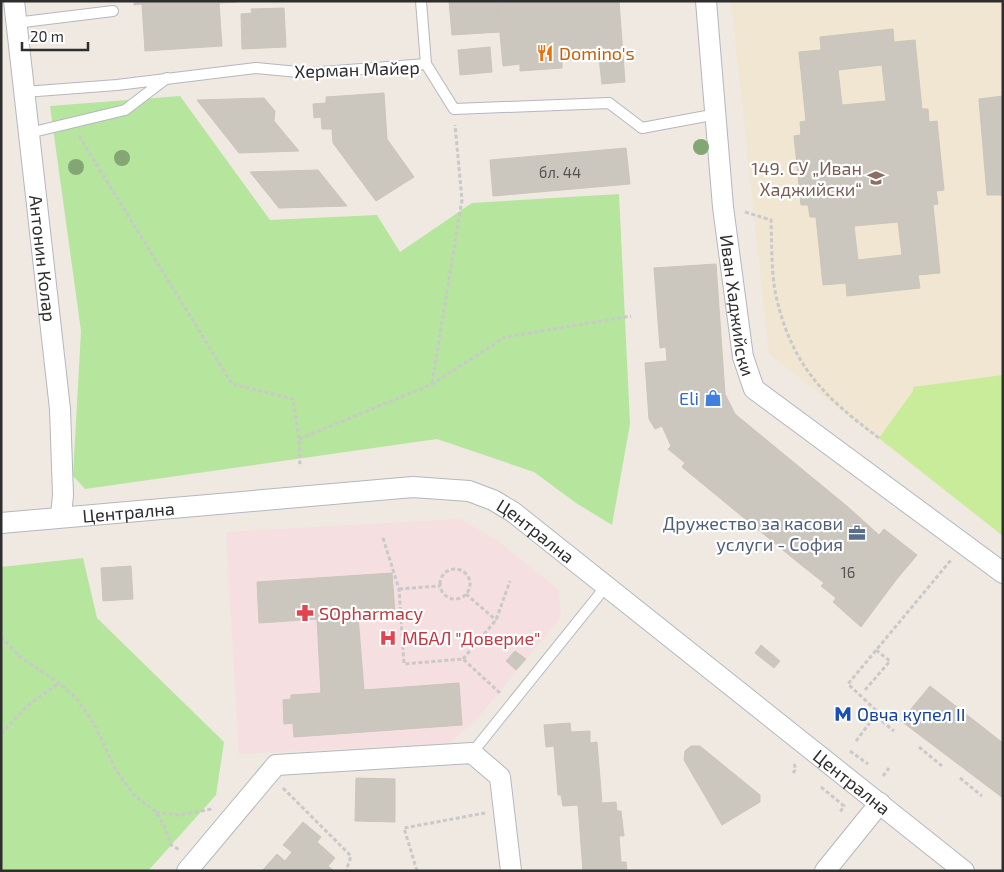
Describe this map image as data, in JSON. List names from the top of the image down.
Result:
{
  "streets": {
    "street": ["Антонин Колар", "Иван Хаджийски", "Централна"],
    "lane": ["Херман Майер"]
  },
  "crossings": [
    ["Херман Майер", "Антонин Колар"],
    ["Антонин Колар", "Централна"]
  ],
  "places": {
    "restaurant": ["Domino's"],
    "school or university": ["149. СУ „Иван Хаджийски“"],
    "shop": ["Eli"],
    "office": ["Дружество за касови услуги - София"],
    "pharmacy": ["SOpharmacy"],
    "hospital": ["МБАЛ \"Доверие\""],
    "metro station": ["Овча купел II"]
  },
  "house_numbers": ["бл. 44", "16"],
  "scale_bar": "20 m"
}
